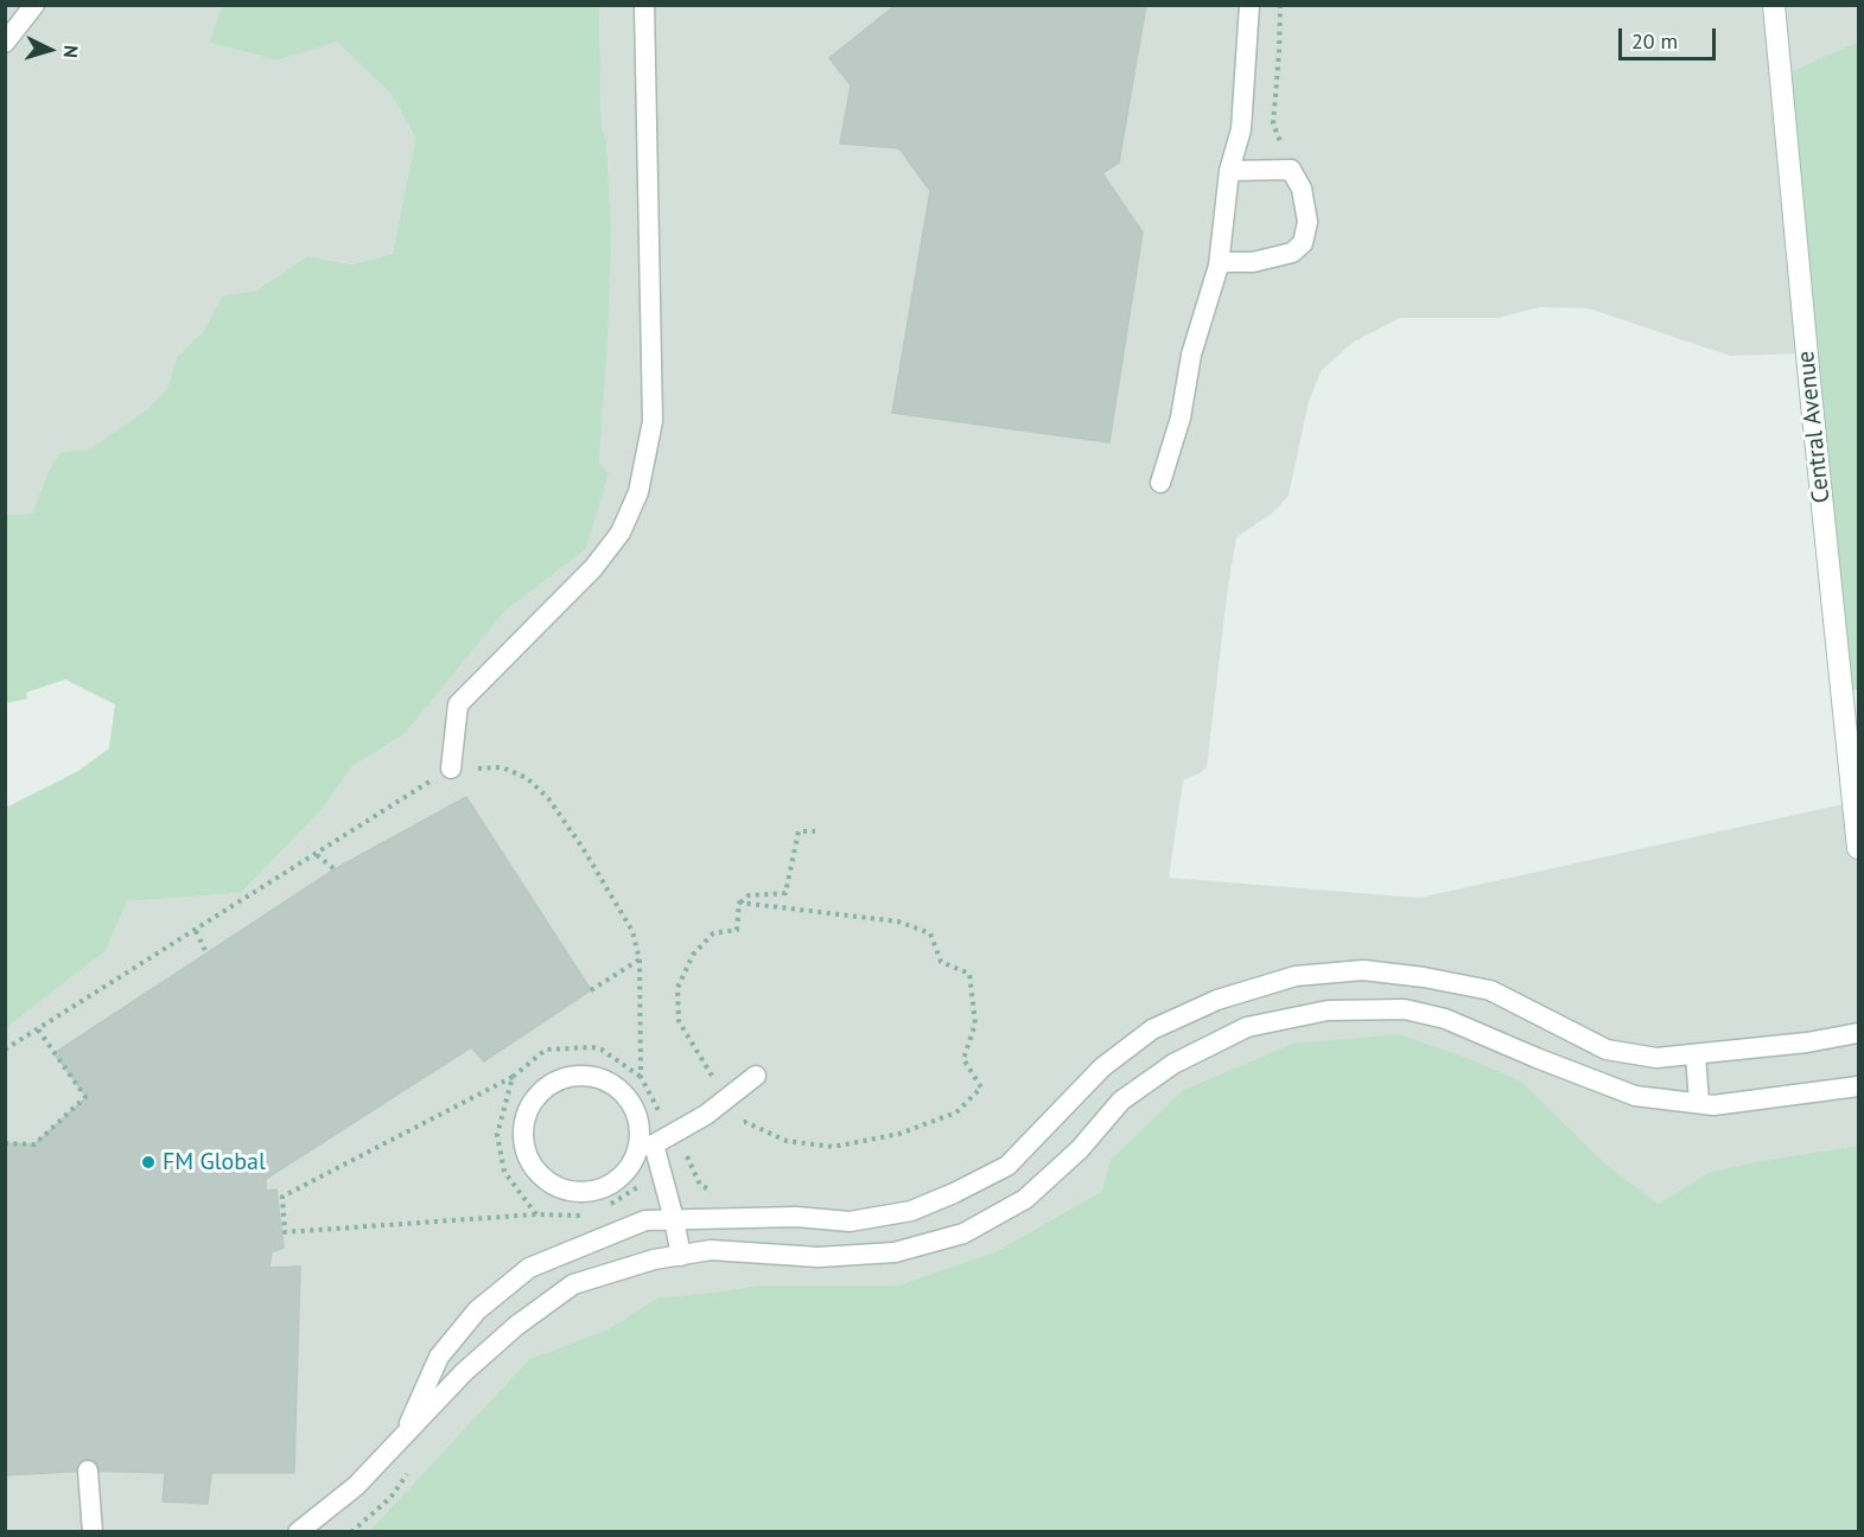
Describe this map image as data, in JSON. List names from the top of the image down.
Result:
{
  "streets": {
    "main road": ["Central Avenue"]
  },
  "places": ["FM Global"],
  "scale_bar": "20 m",
  "north": "right"
}
